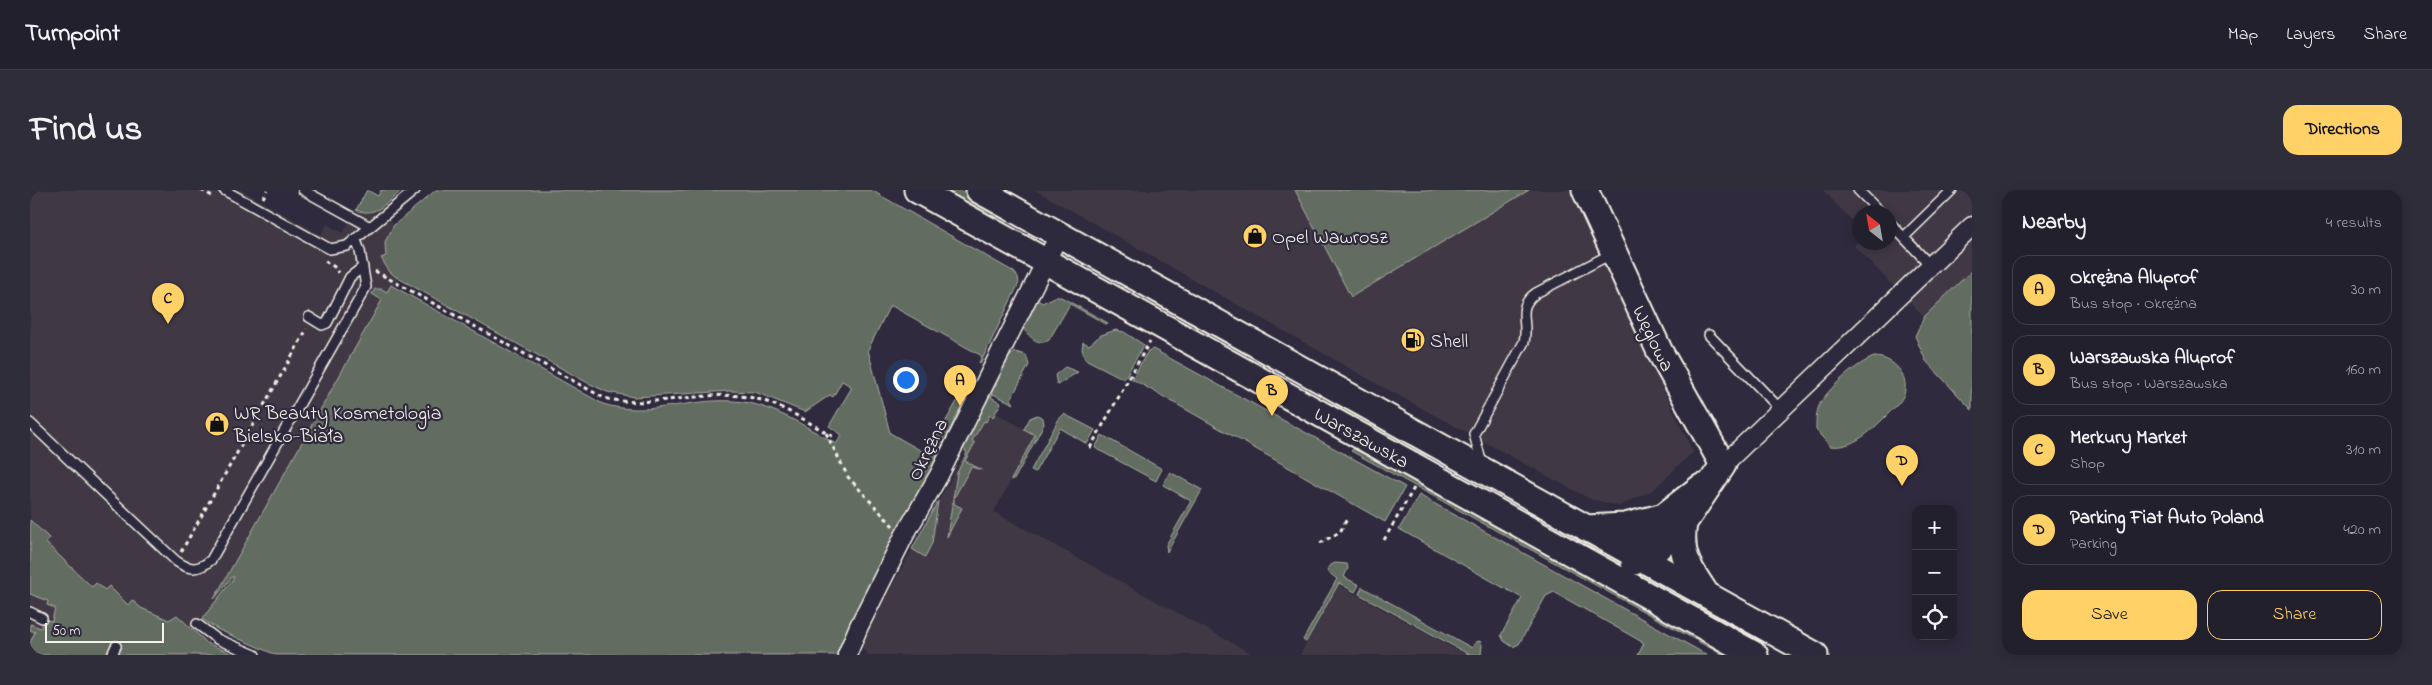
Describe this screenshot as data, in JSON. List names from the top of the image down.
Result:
{
  "streets": {
    "main road": ["Węglowa", "Warszawska"],
    "street": ["Okrężna"]
  },
  "crossings": [
    ["Warszawska", "Okrężna"]
  ],
  "places": {
    "shop": ["Opel Wawrosz", "WR Beauty Kosmetologia Bielsko-Biała"],
    "fuel station": ["Shell"]
  },
  "scale_bar": "50 m",
  "north": "top left",
  "page": {
    "header": "Turnpoint",
    "nav": ["Map", "Layers", "Share"],
    "title": "Find us",
    "buttons": [
      "Directions",
      ["Save", "Share"]
    ],
    "heading": ["Nearby", "4 results"],
    "list": [
      {
        "mark": "A",
        "name": "Okrężna Aluprof",
        "note": "Bus stop · Okrężna",
        "value": "30 m"
      },
      {
        "mark": "B",
        "name": "Warszawska Aluprof",
        "note": "Bus stop · Warszawska",
        "value": "160 m"
      },
      {
        "mark": "C",
        "name": "Merkury Market",
        "note": "Shop",
        "value": "310 m"
      },
      {
        "mark": "D",
        "name": "Parking Fiat Auto Poland",
        "note": "Parking",
        "value": "420 m"
      }
    ],
    "pins": [
      "C",
      "A",
      "B",
      "D"
    ],
    "map_buttons": ["+", "−"],
    "scale": "50 m"
  }
}
